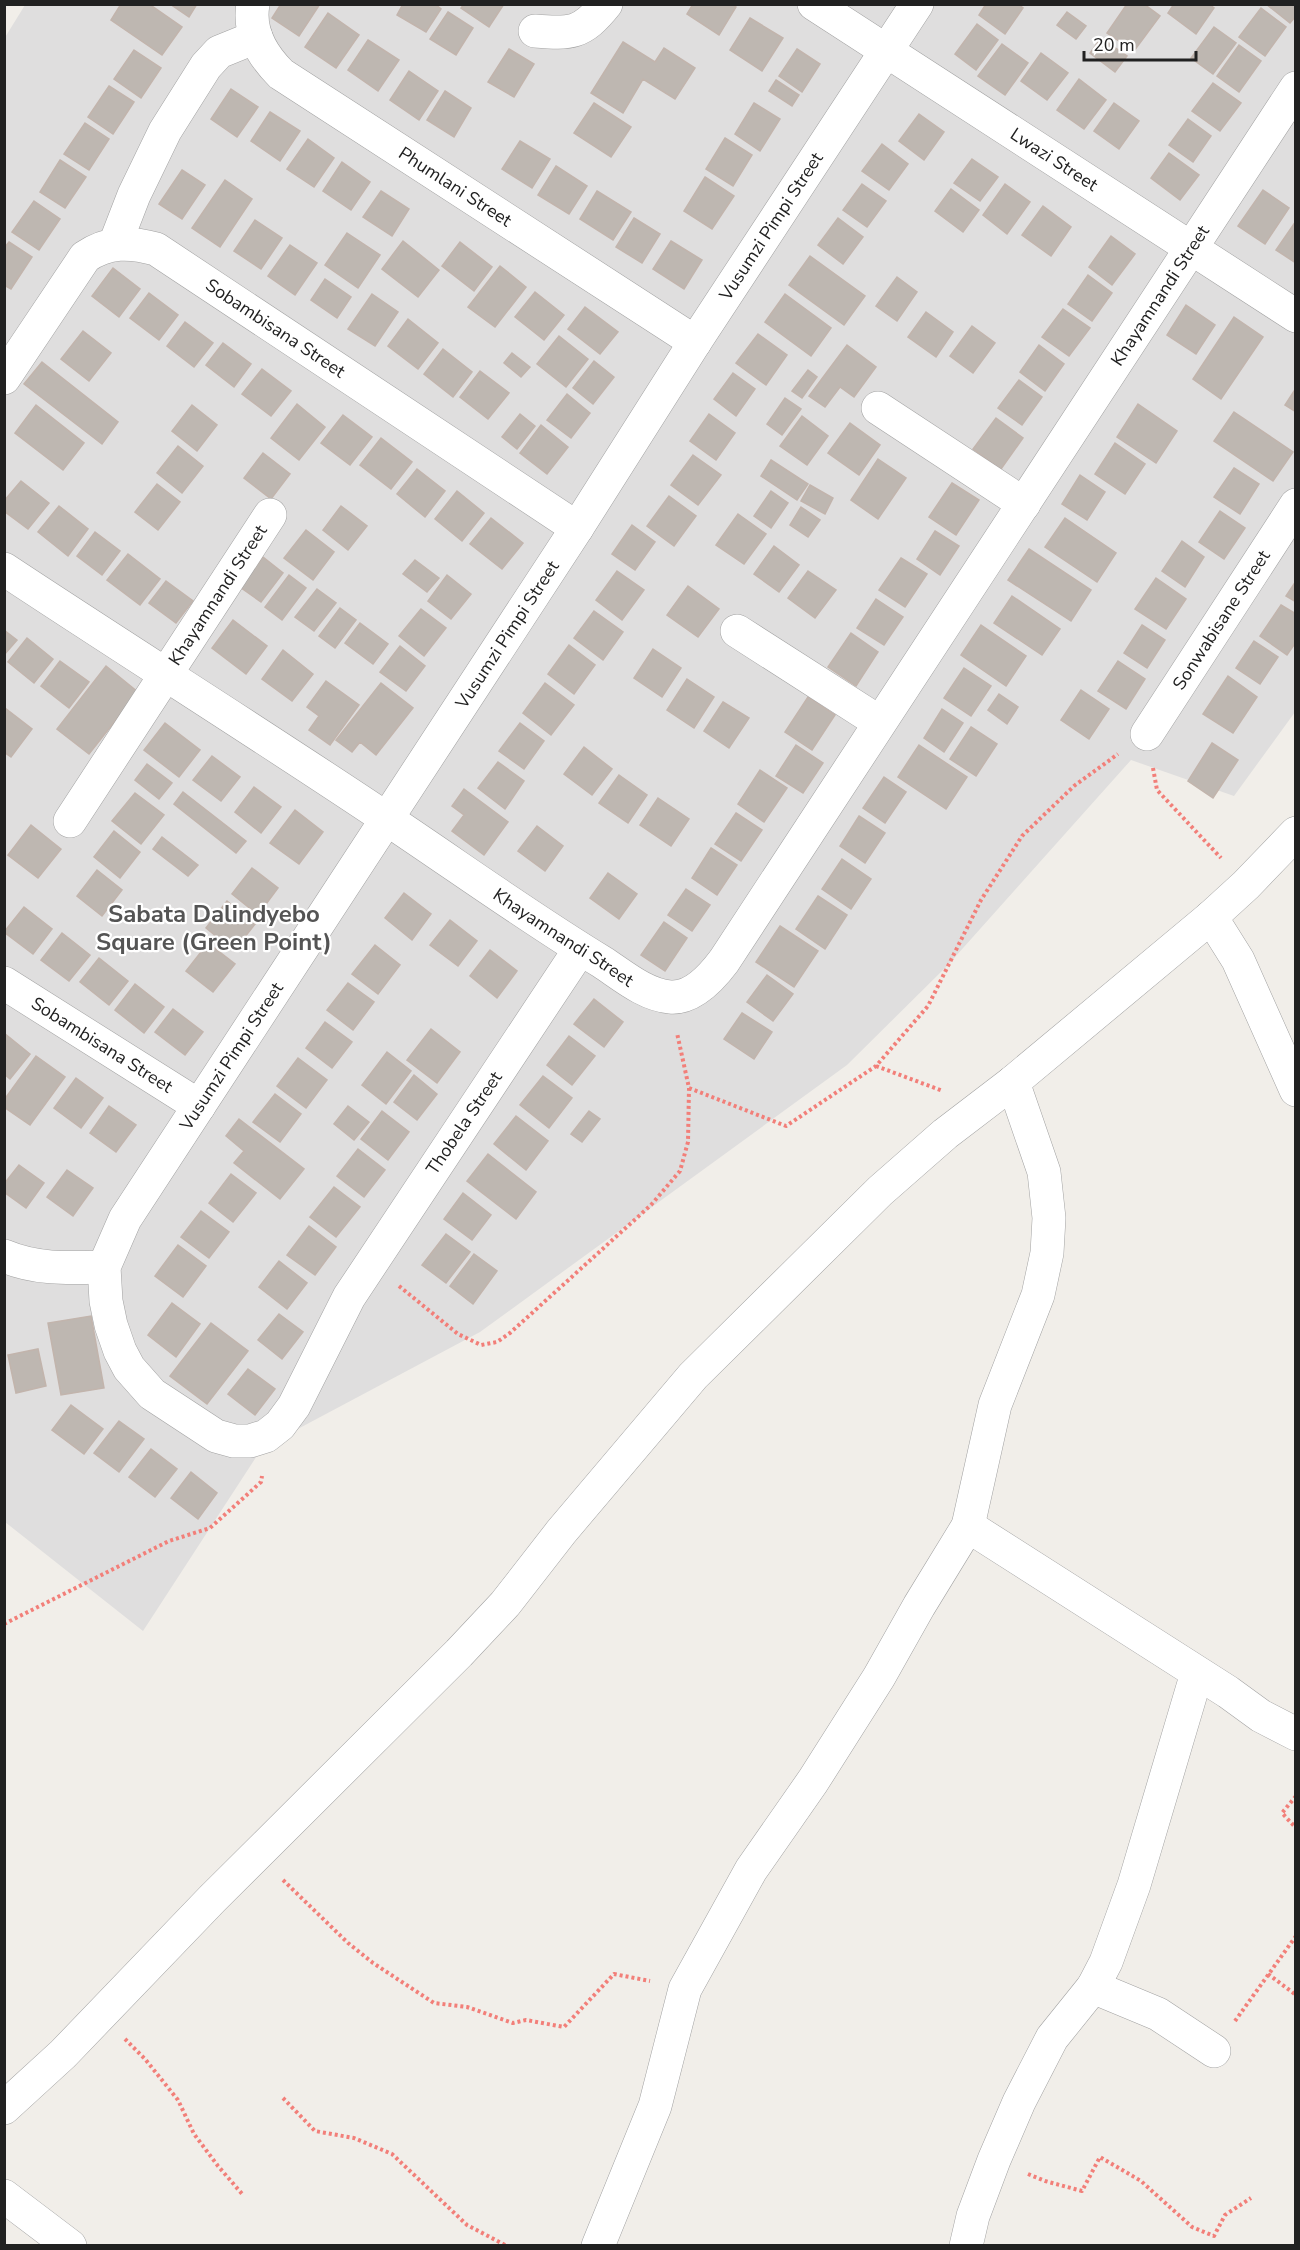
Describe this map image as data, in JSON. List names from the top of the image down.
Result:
{
  "streets": {
    "street": [
      "Lwazi Street",
      "Phumlani Street",
      "Vusumzi Pimpi Street",
      "Khayamnandi Street",
      "Sobambisana Street",
      "Sonwabisane Street",
      "Thobela Street"
    ]
  },
  "crossings": [
    ["Lwazi Street", "Vusumzi Pimpi Street"],
    ["Lwazi Street", "Khayamnandi Street"],
    ["Phumlani Street", "Vusumzi Pimpi Street"],
    ["Vusumzi Pimpi Street", "Khayamnandi Street"],
    ["Vusumzi Pimpi Street", "Sobambisana Street"],
    ["Vusumzi Pimpi Street", "Thobela Street"],
    ["Khayamnandi Street", "Thobela Street"]
  ],
  "districts": ["Sabata Dalindyebo Square (Green Point)"],
  "scale_bar": "20 m"
}
